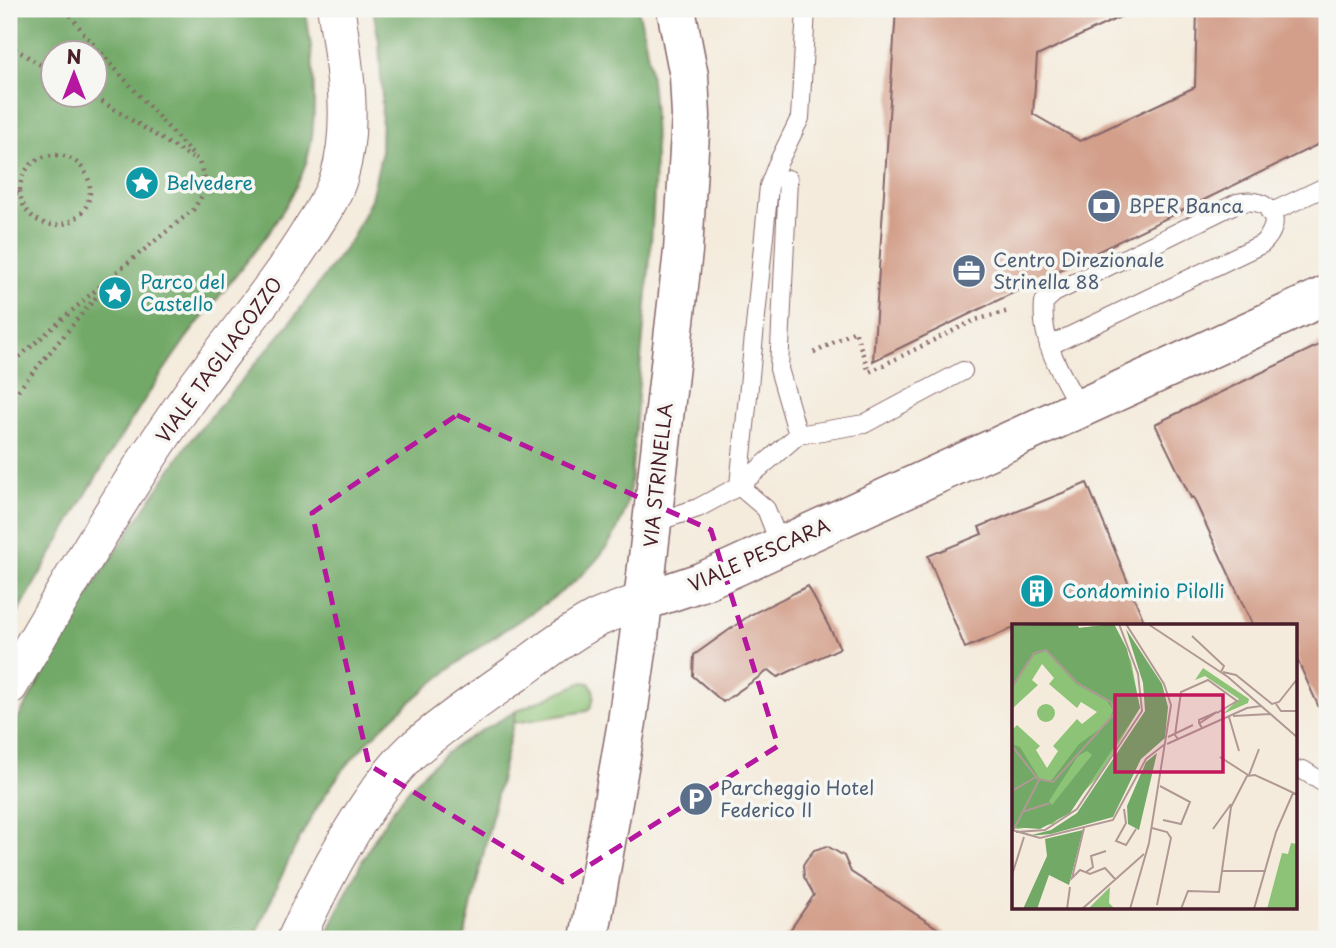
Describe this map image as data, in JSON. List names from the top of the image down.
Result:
{
  "streets": {
    "main road": ["VIA STRINELLA", "VIALE PESCARA"],
    "street": ["VIALE TAGLIACOZZO"]
  },
  "crossings": [
    ["VIA STRINELLA", "VIALE PESCARA"]
  ],
  "places": {
    "place": ["Belvedere", "Parco del Castello"],
    "bank": ["BPER Banca"],
    "office": ["Centro Direzionale Strinella 88"],
    "building": ["Condominio Pilolli"],
    "parking": ["Parcheggio Hotel Federico II"]
  },
  "north": "top"
}
